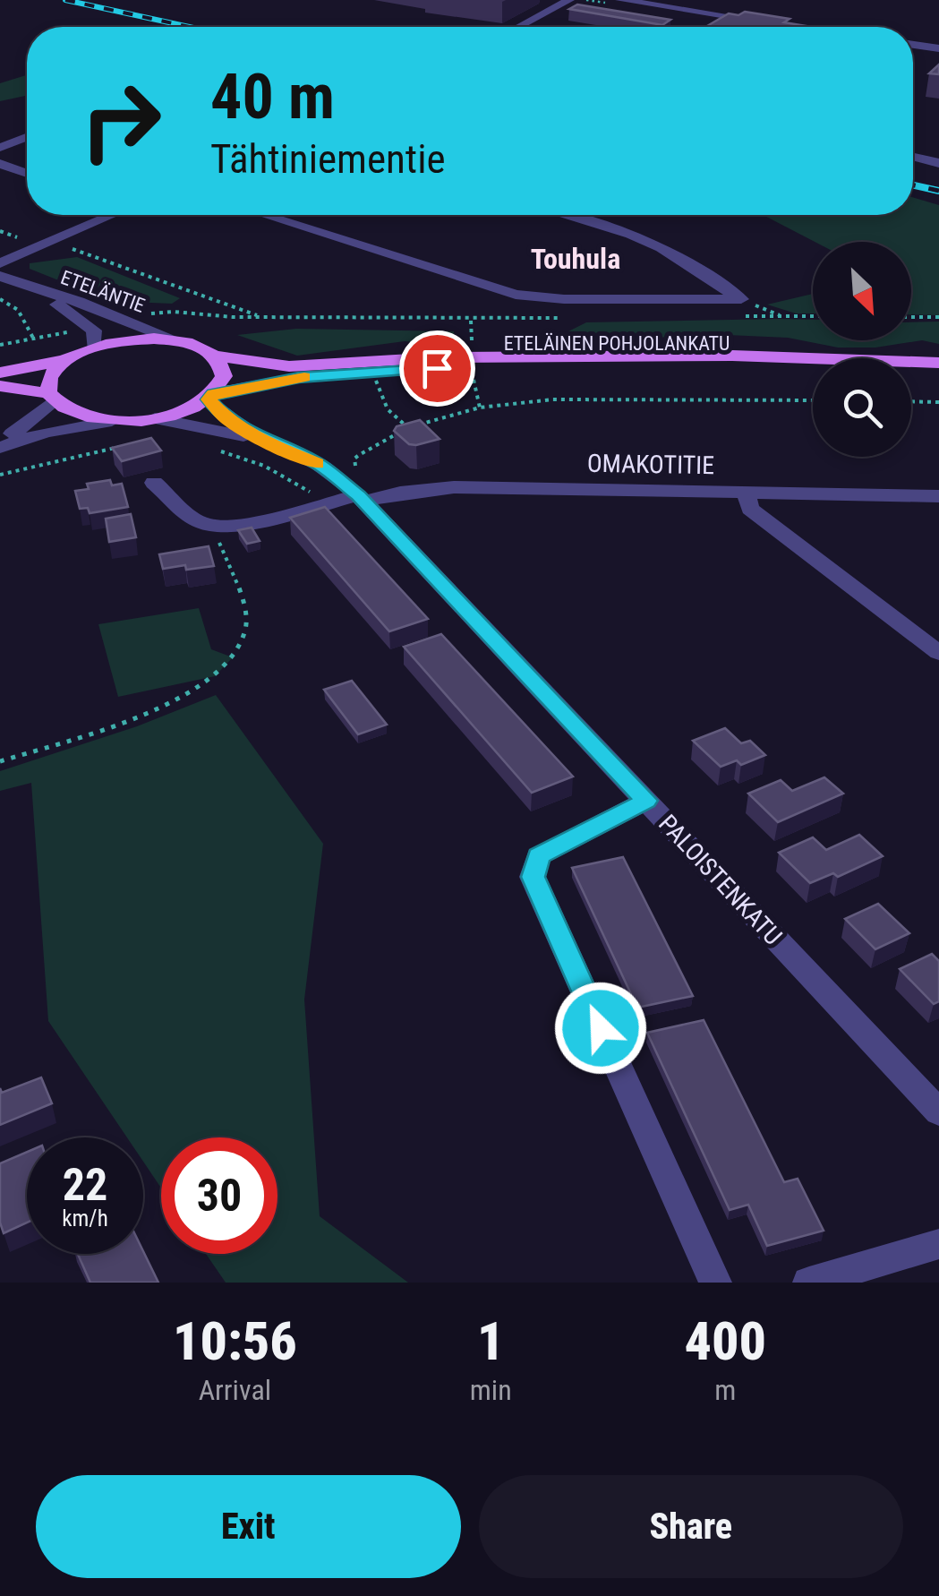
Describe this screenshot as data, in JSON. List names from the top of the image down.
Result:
{
  "streets": {
    "main road": ["ETELÄINEN POHJOLANKATU"],
    "street": ["ETELÄNTIE", "OMAKOTITIE", "PALOISTENKATU"]
  },
  "crossings": [
    ["ETELÄNTIE", "ETELÄINEN POHJOLANKATU"],
    ["ETELÄINEN POHJOLANKATU", "PALOISTENKATU"],
    ["OMAKOTITIE", "PALOISTENKATU"]
  ],
  "districts": ["Touhula"],
  "north": "bottom right",
  "page": {
    "turn": ["40 m", "Tähtiniementie"],
    "speed": "22 km/h",
    "limit": "30",
    "eta": [
      "10:56",
      "Arrival",
      "1",
      "min",
      "400",
      "m"
    ],
    "buttons": ["Exit", "Share"]
  }
}
